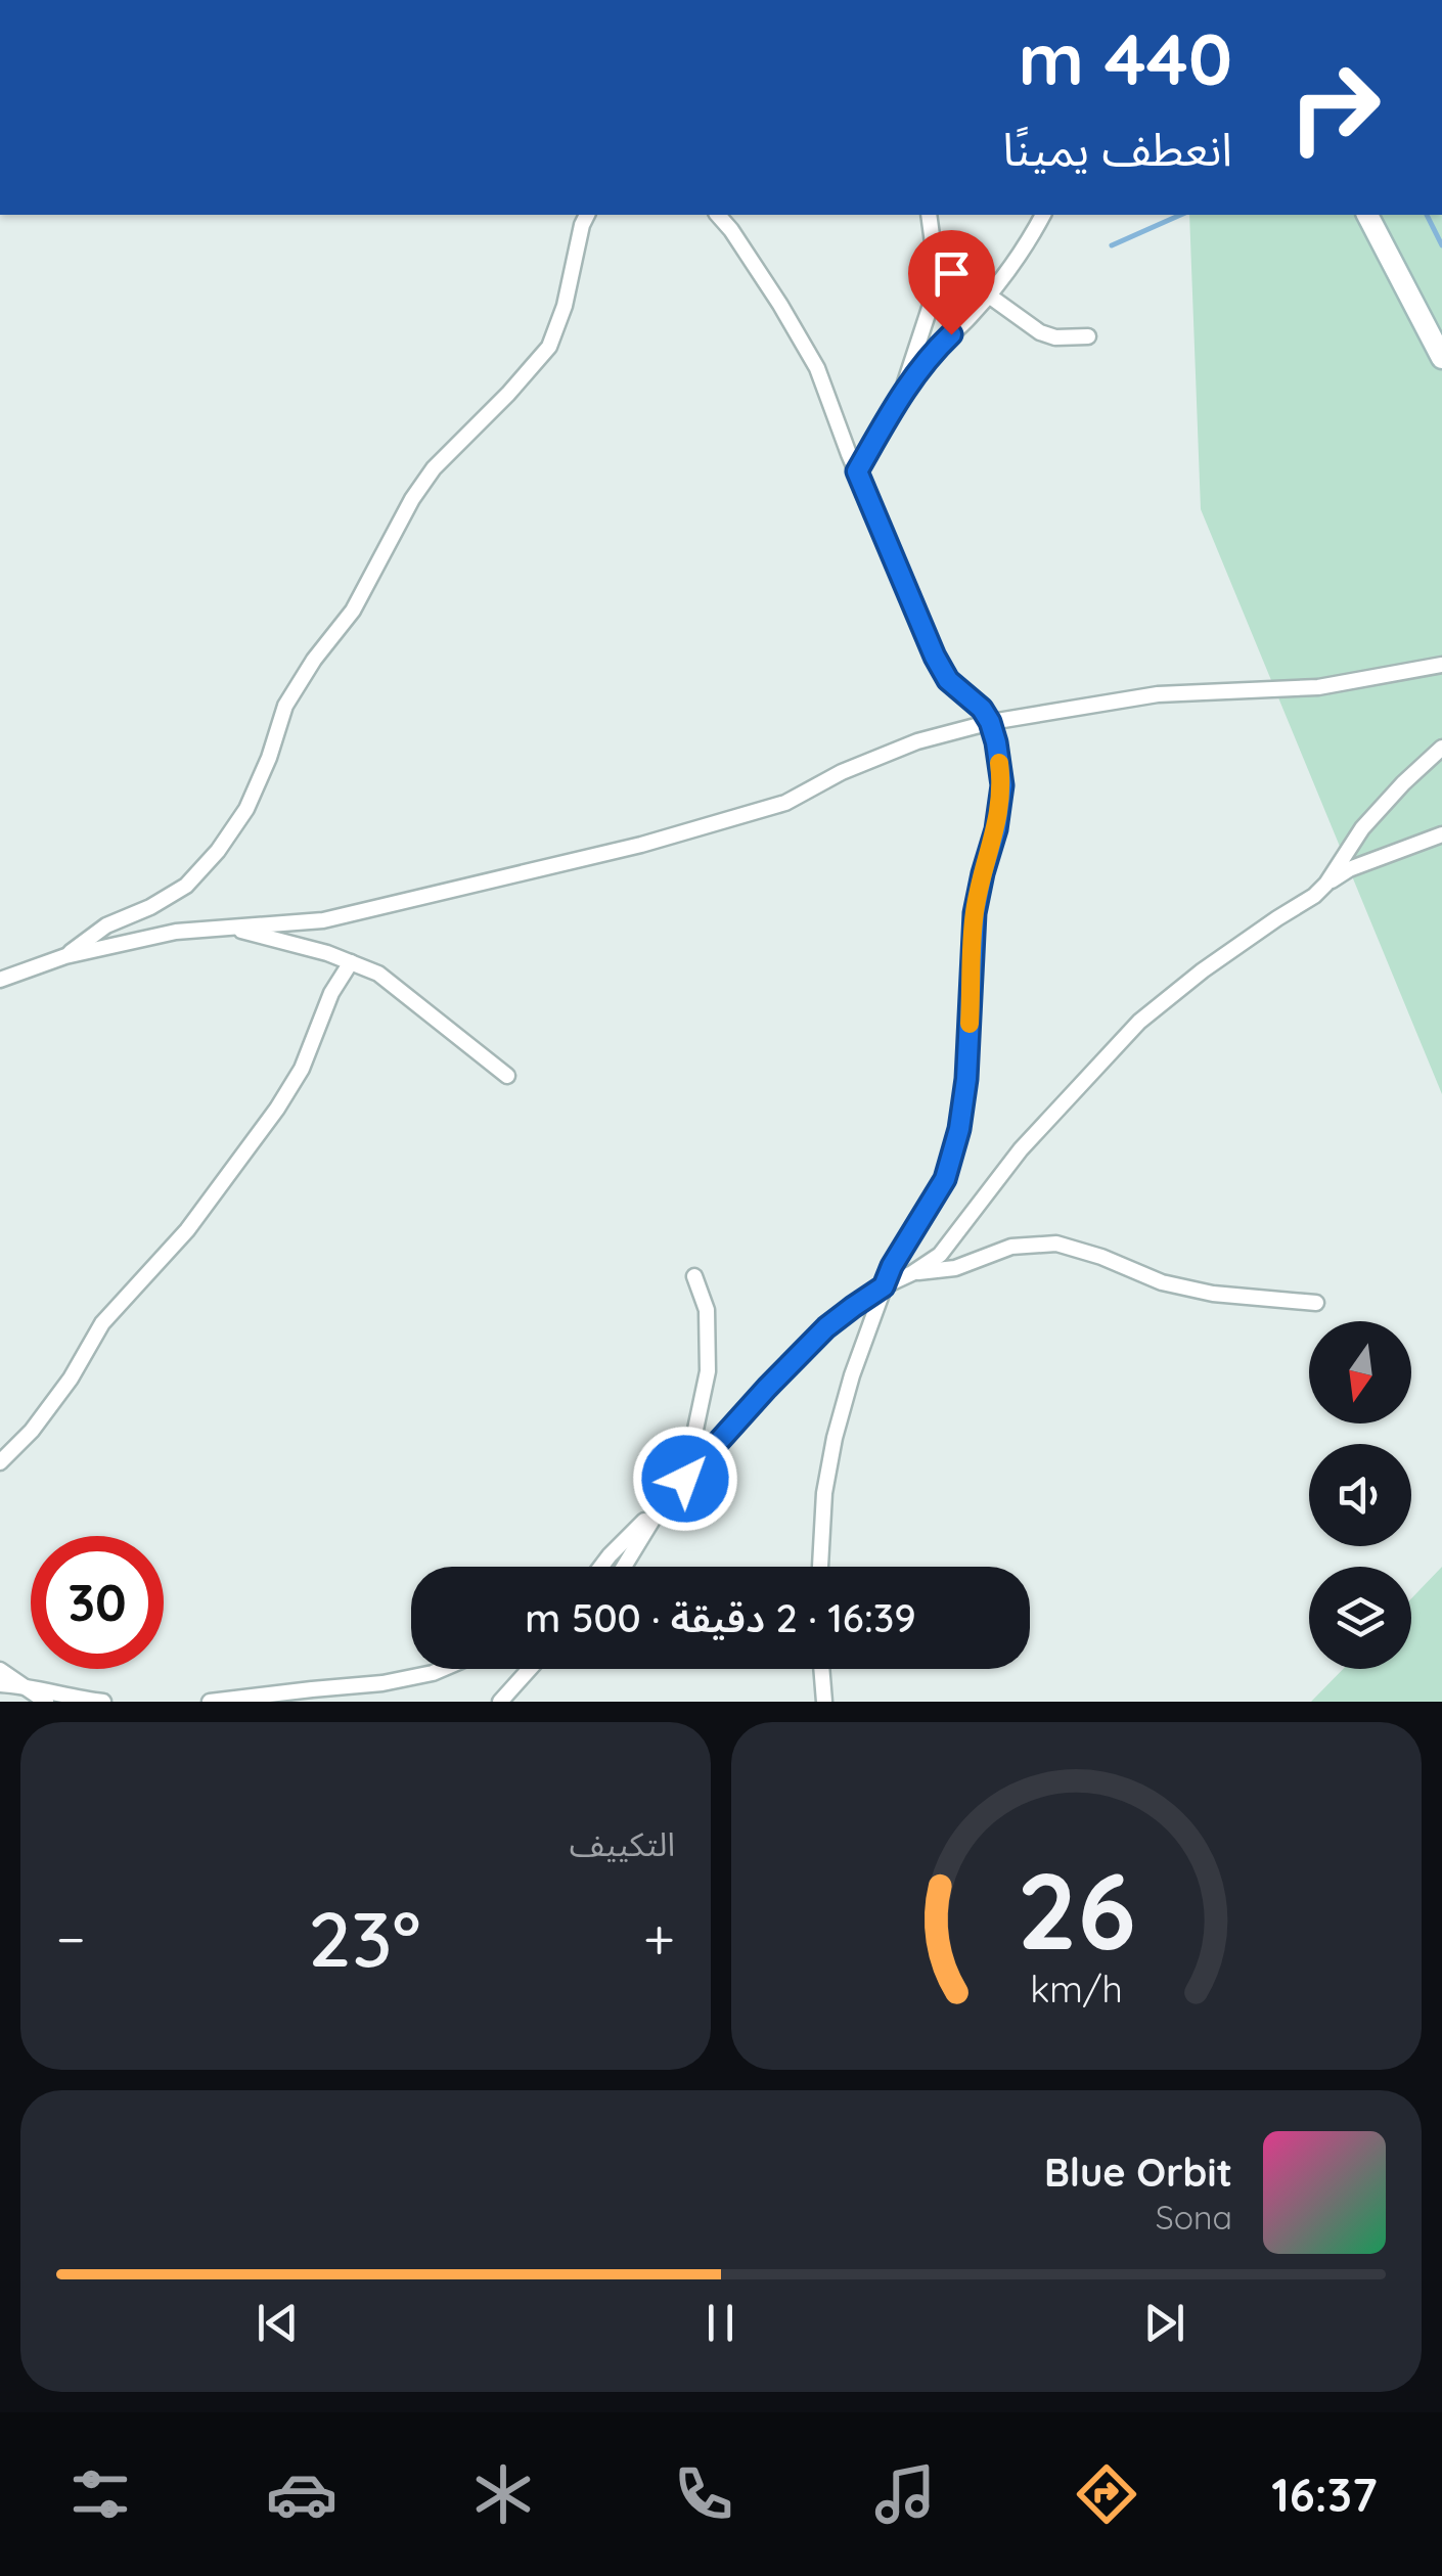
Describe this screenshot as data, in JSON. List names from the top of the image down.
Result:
{
  "north": "bottom",
  "page": {
    "turn": ["440 m", "انعطف يمينًا"],
    "limit": "30",
    "trip": "16:39 · 2 دقيقة · 500 m",
    "tile": "التكييف",
    "heat": ["−", "23°", "+"],
    "song": ["Blue Orbit", "Sona"],
    "tabs": "16:37",
    "gauge": ["26", "km/h"]
  }
}
